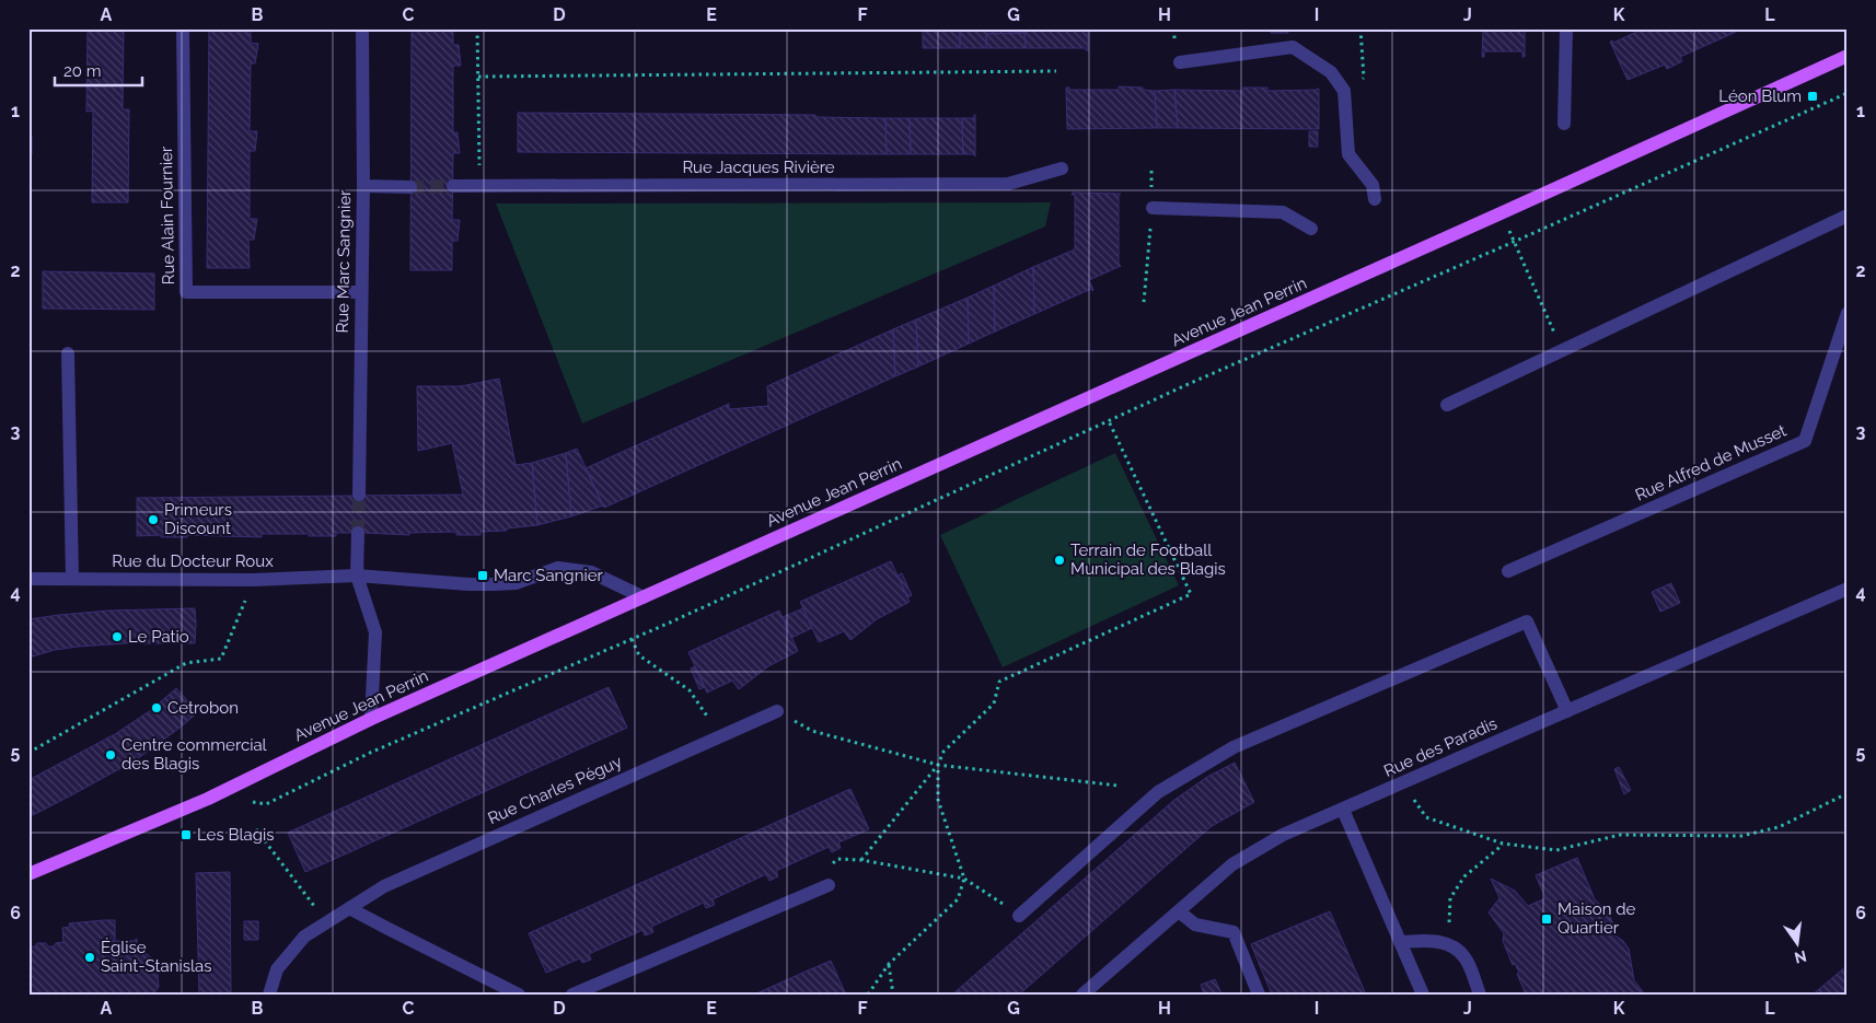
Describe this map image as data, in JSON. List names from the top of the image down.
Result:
{
  "streets": {
    "main road": ["Avenue Jean Perrin"],
    "street": [
      "Rue Jacques Rivière",
      "Rue Alain Fournier",
      "Rue Marc Sangnier",
      "Rue Alfred de Musset",
      "Rue du Docteur Roux",
      "Rue des Paradis",
      "Rue Charles Péguy"
    ]
  },
  "crossings": [
    ["Rue Alain Fournier", "Rue Marc Sangnier"]
  ],
  "places": {
    "transit": [
      "Léon Blum",
      "Marc Sangnier",
      "Les Blagis",
      "Maison de Quartier"
    ],
    "other": [
      "Primeurs Discount",
      "Terrain de Football Municipal des Blagis",
      "Le Patio",
      "Cetrobon",
      "Centre commercial des Blagis",
      "Église Saint-Stanislas"
    ]
  },
  "scale_bar": "20 m",
  "north": "bottom",
  "grid": {
    "columns": [
      "A",
      "B",
      "C",
      "D",
      "E",
      "F",
      "G",
      "H",
      "I",
      "J",
      "K",
      "L"
    ],
    "rows": [
      "1",
      "2",
      "3",
      "4",
      "5",
      "6"
    ]
  }
}
